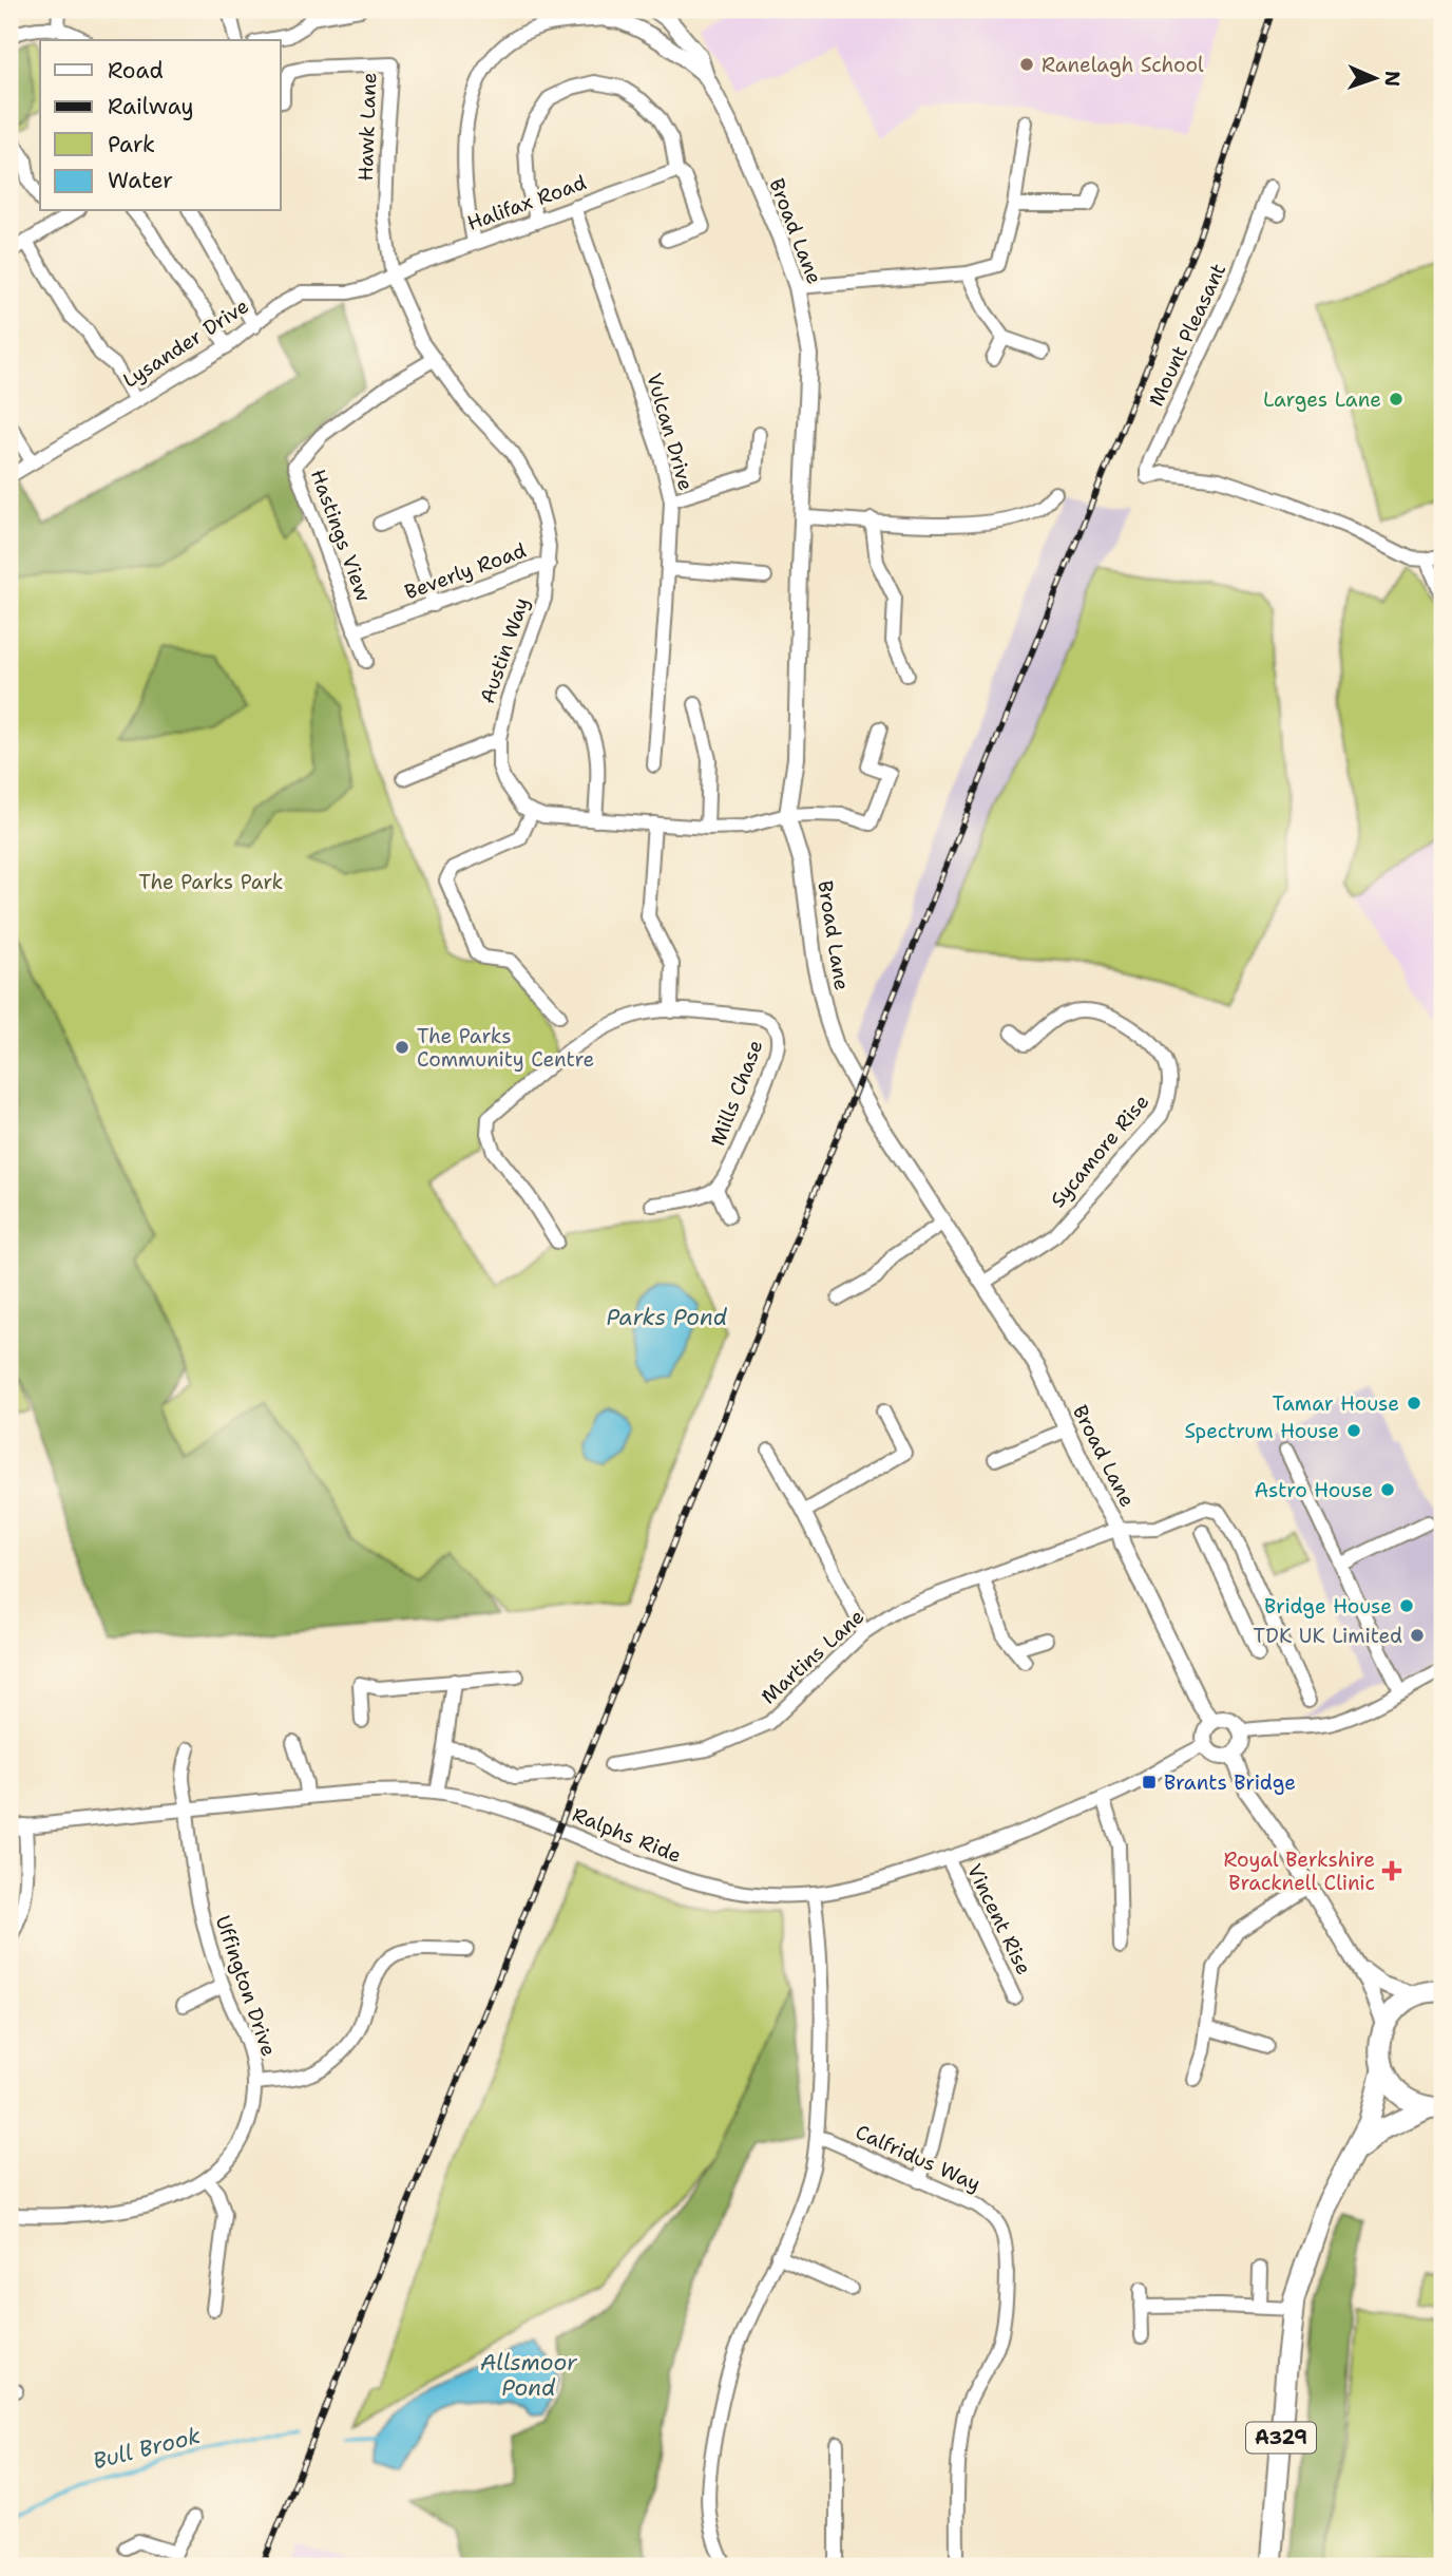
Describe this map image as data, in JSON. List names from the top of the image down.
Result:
{
  "streets": {
    "main road": ["A329"],
    "street": [
      "Hawk Lane",
      "Halifax Road",
      "Broad Lane",
      "Mount Pleasant",
      "Lysander Drive",
      "Vulcan Drive",
      "Hastings View",
      "Beverly Road",
      "Austin Way",
      "Mills Chase",
      "Sycamore Rise",
      "Martins Lane",
      "Ralphs Ride",
      "Vincent Rise",
      "Uffington Drive",
      "Calfridus Way"
    ]
  },
  "crossings": [
    ["Hawk Lane", "Halifax Road"],
    ["Hawk Lane", "Lysander Drive"],
    ["Hawk Lane", "Austin Way"],
    ["Halifax Road", "Lysander Drive"],
    ["Halifax Road", "Vulcan Drive"],
    ["Halifax Road", "Austin Way"],
    ["Broad Lane", "Sycamore Rise"],
    ["Broad Lane", "Martins Lane"],
    ["Broad Lane", "Ralphs Ride"],
    ["Lysander Drive", "Austin Way"],
    ["Hastings View", "Beverly Road"],
    ["Hastings View", "Austin Way"],
    ["Beverly Road", "Austin Way"],
    ["Ralphs Ride", "Vincent Rise"],
    ["Ralphs Ride", "Uffington Drive"]
  ],
  "water": ["Parks Pond", "Allsmoor Pond", "Bull Brook"],
  "parks": ["The Parks Park"],
  "places": {
    "other": [
      "Ranelagh School",
      "Larges Lane",
      "The Parks Community Centre",
      "Tamar House",
      "Spectrum House",
      "Astro House",
      "Bridge House",
      "TDK UK Limited"
    ],
    "transit": ["Brants Bridge"],
    "health": ["Royal Berkshire Bracknell Clinic"]
  },
  "legend": [
    "Road",
    "Railway",
    "Park",
    "Water"
  ],
  "north": "right"
}
